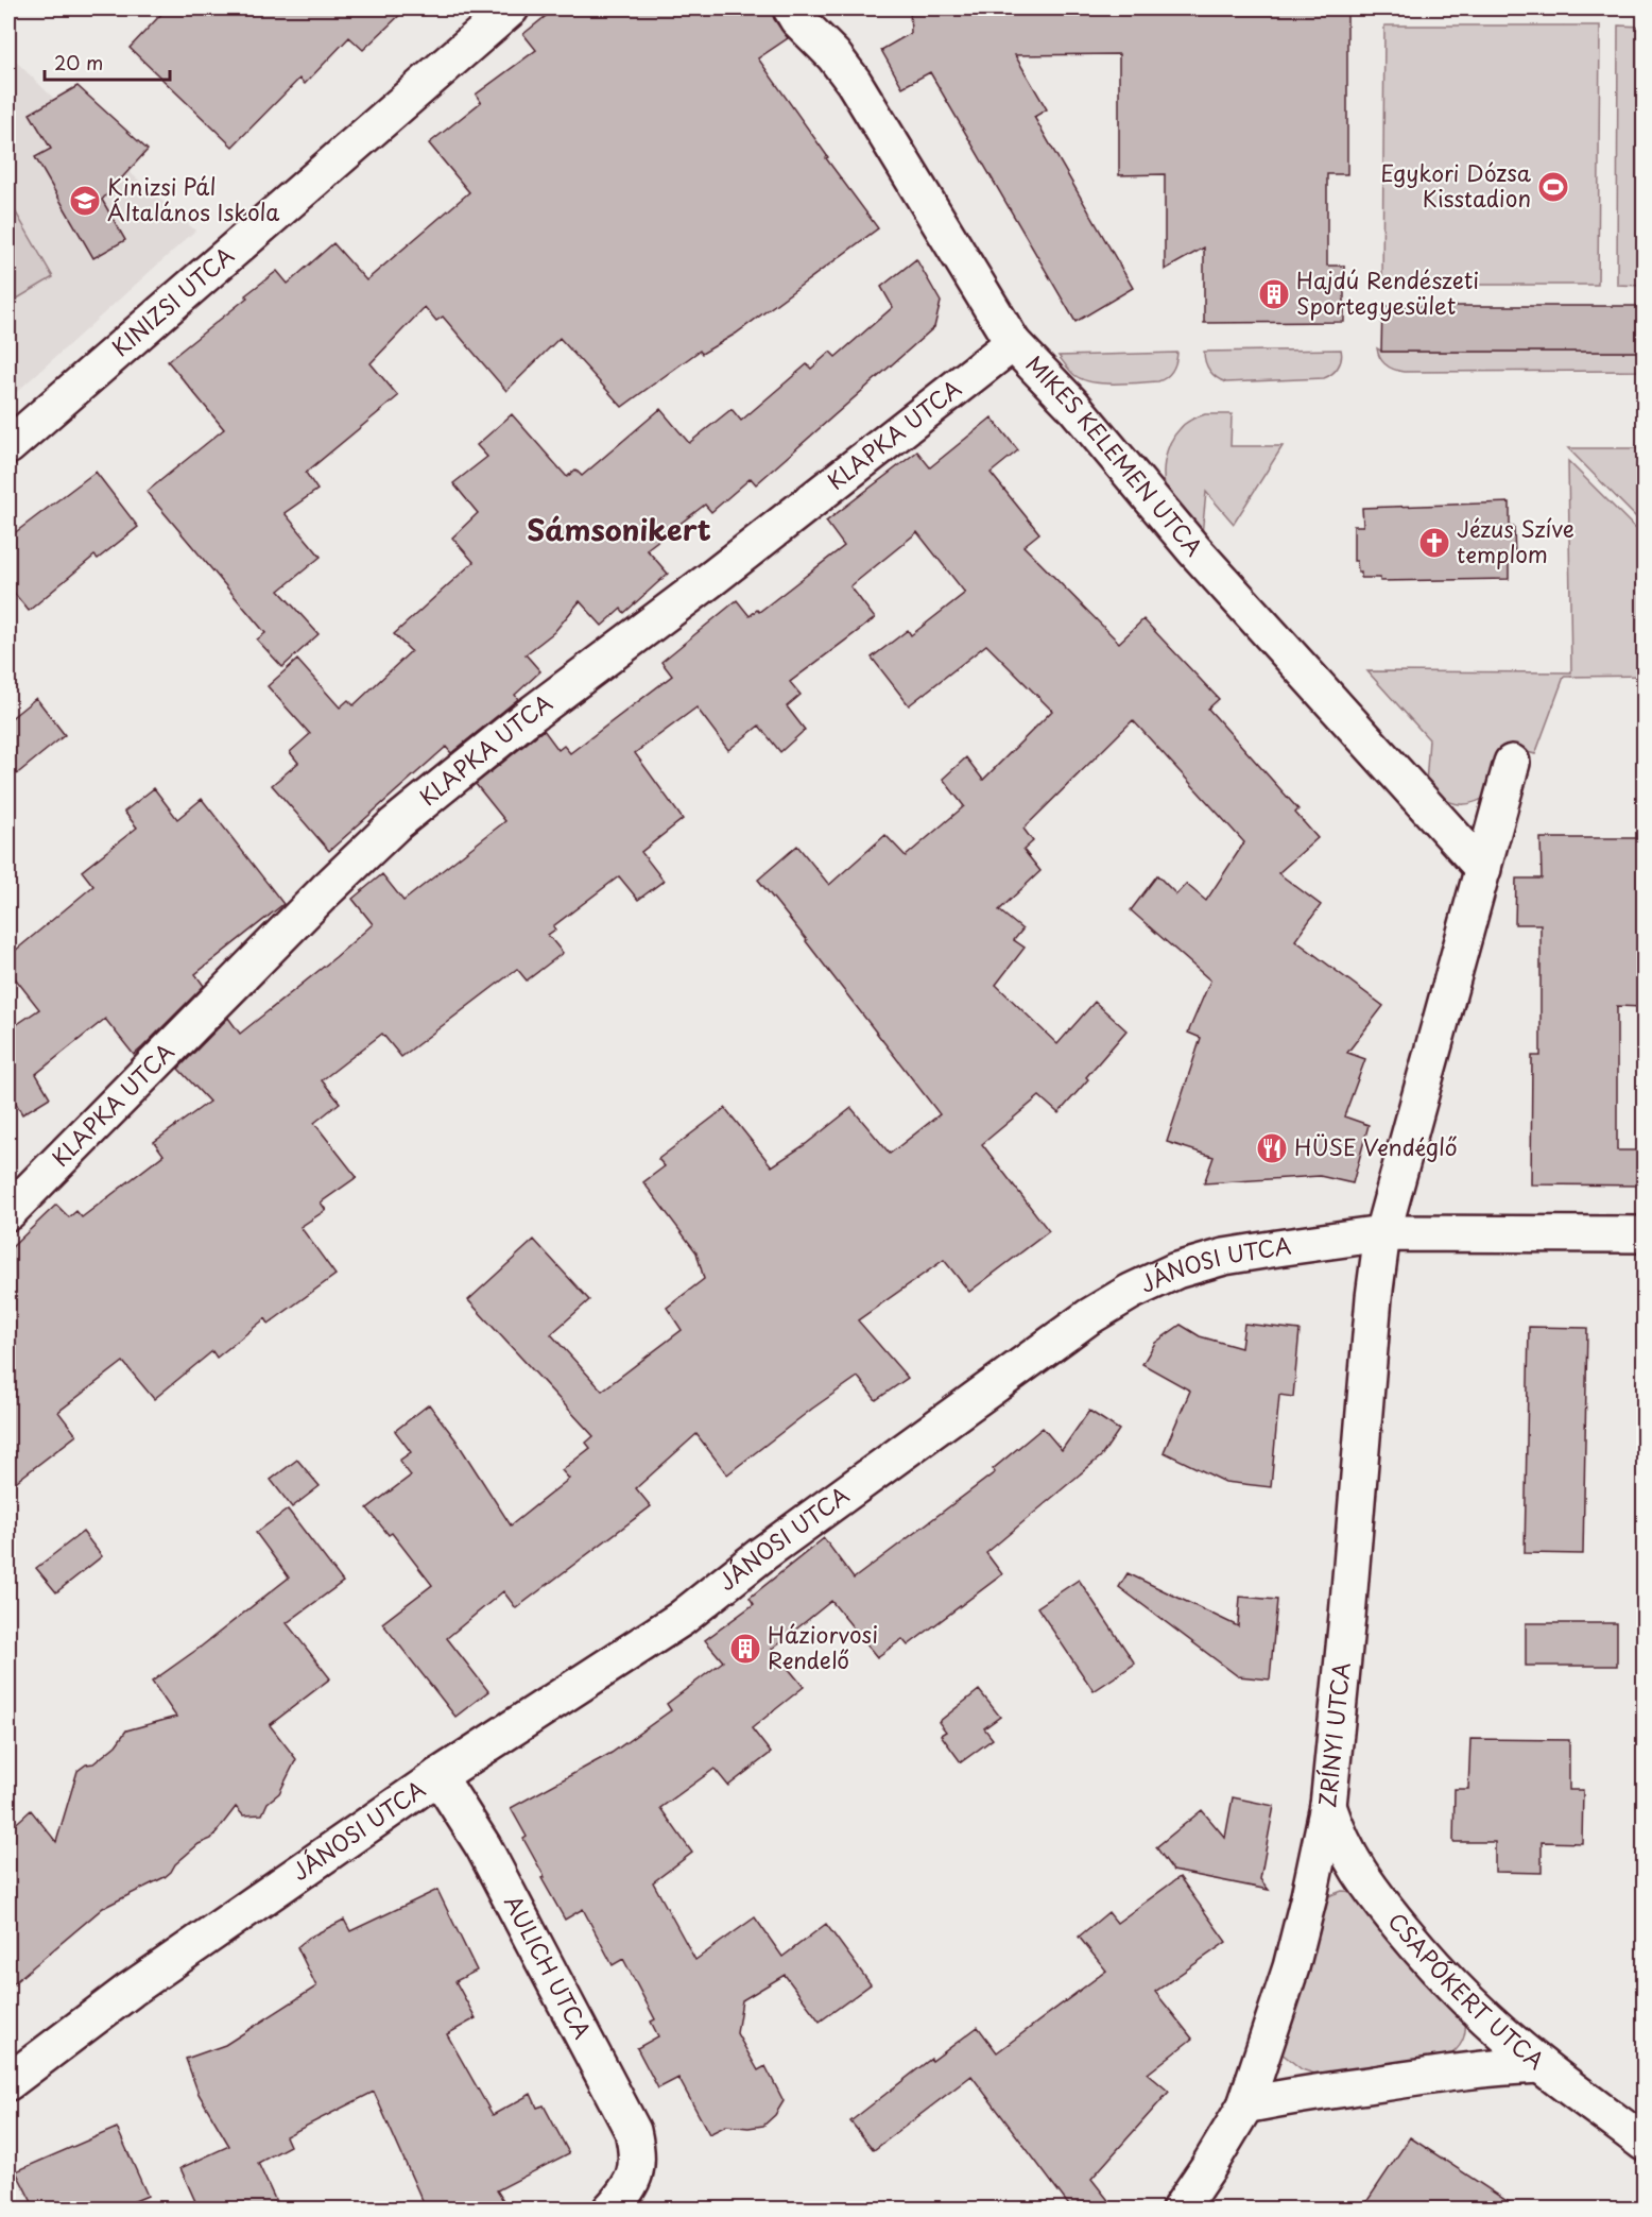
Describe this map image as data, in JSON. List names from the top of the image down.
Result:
{
  "streets": {
    "street": [
      "KINIZSI UTCA",
      "KLAPKA UTCA",
      "MIKES KELEMEN UTCA",
      "JÁNOSI UTCA",
      "ZRÍNYI UTCA",
      "AULICH UTCA",
      "CSAPÓKERT UTCA"
    ]
  },
  "crossings": [
    ["KLAPKA UTCA", "MIKES KELEMEN UTCA"],
    ["JÁNOSI UTCA", "ZRÍNYI UTCA"],
    ["JÁNOSI UTCA", "AULICH UTCA"],
    ["ZRÍNYI UTCA", "CSAPÓKERT UTCA"]
  ],
  "districts": ["Sámsonikert"],
  "places": {
    "sports": ["Egykori Dózsa Kisstadion"],
    "school or university": ["Kinizsi Pál Általános Iskola"],
    "building": ["Hajdú Rendészeti Sportegyesület", "Háziorvosi Rendelő"],
    "church": ["Jézus Szíve templom"],
    "restaurant": ["HÜSE Vendéglő"]
  },
  "scale_bar": "20 m"
}
